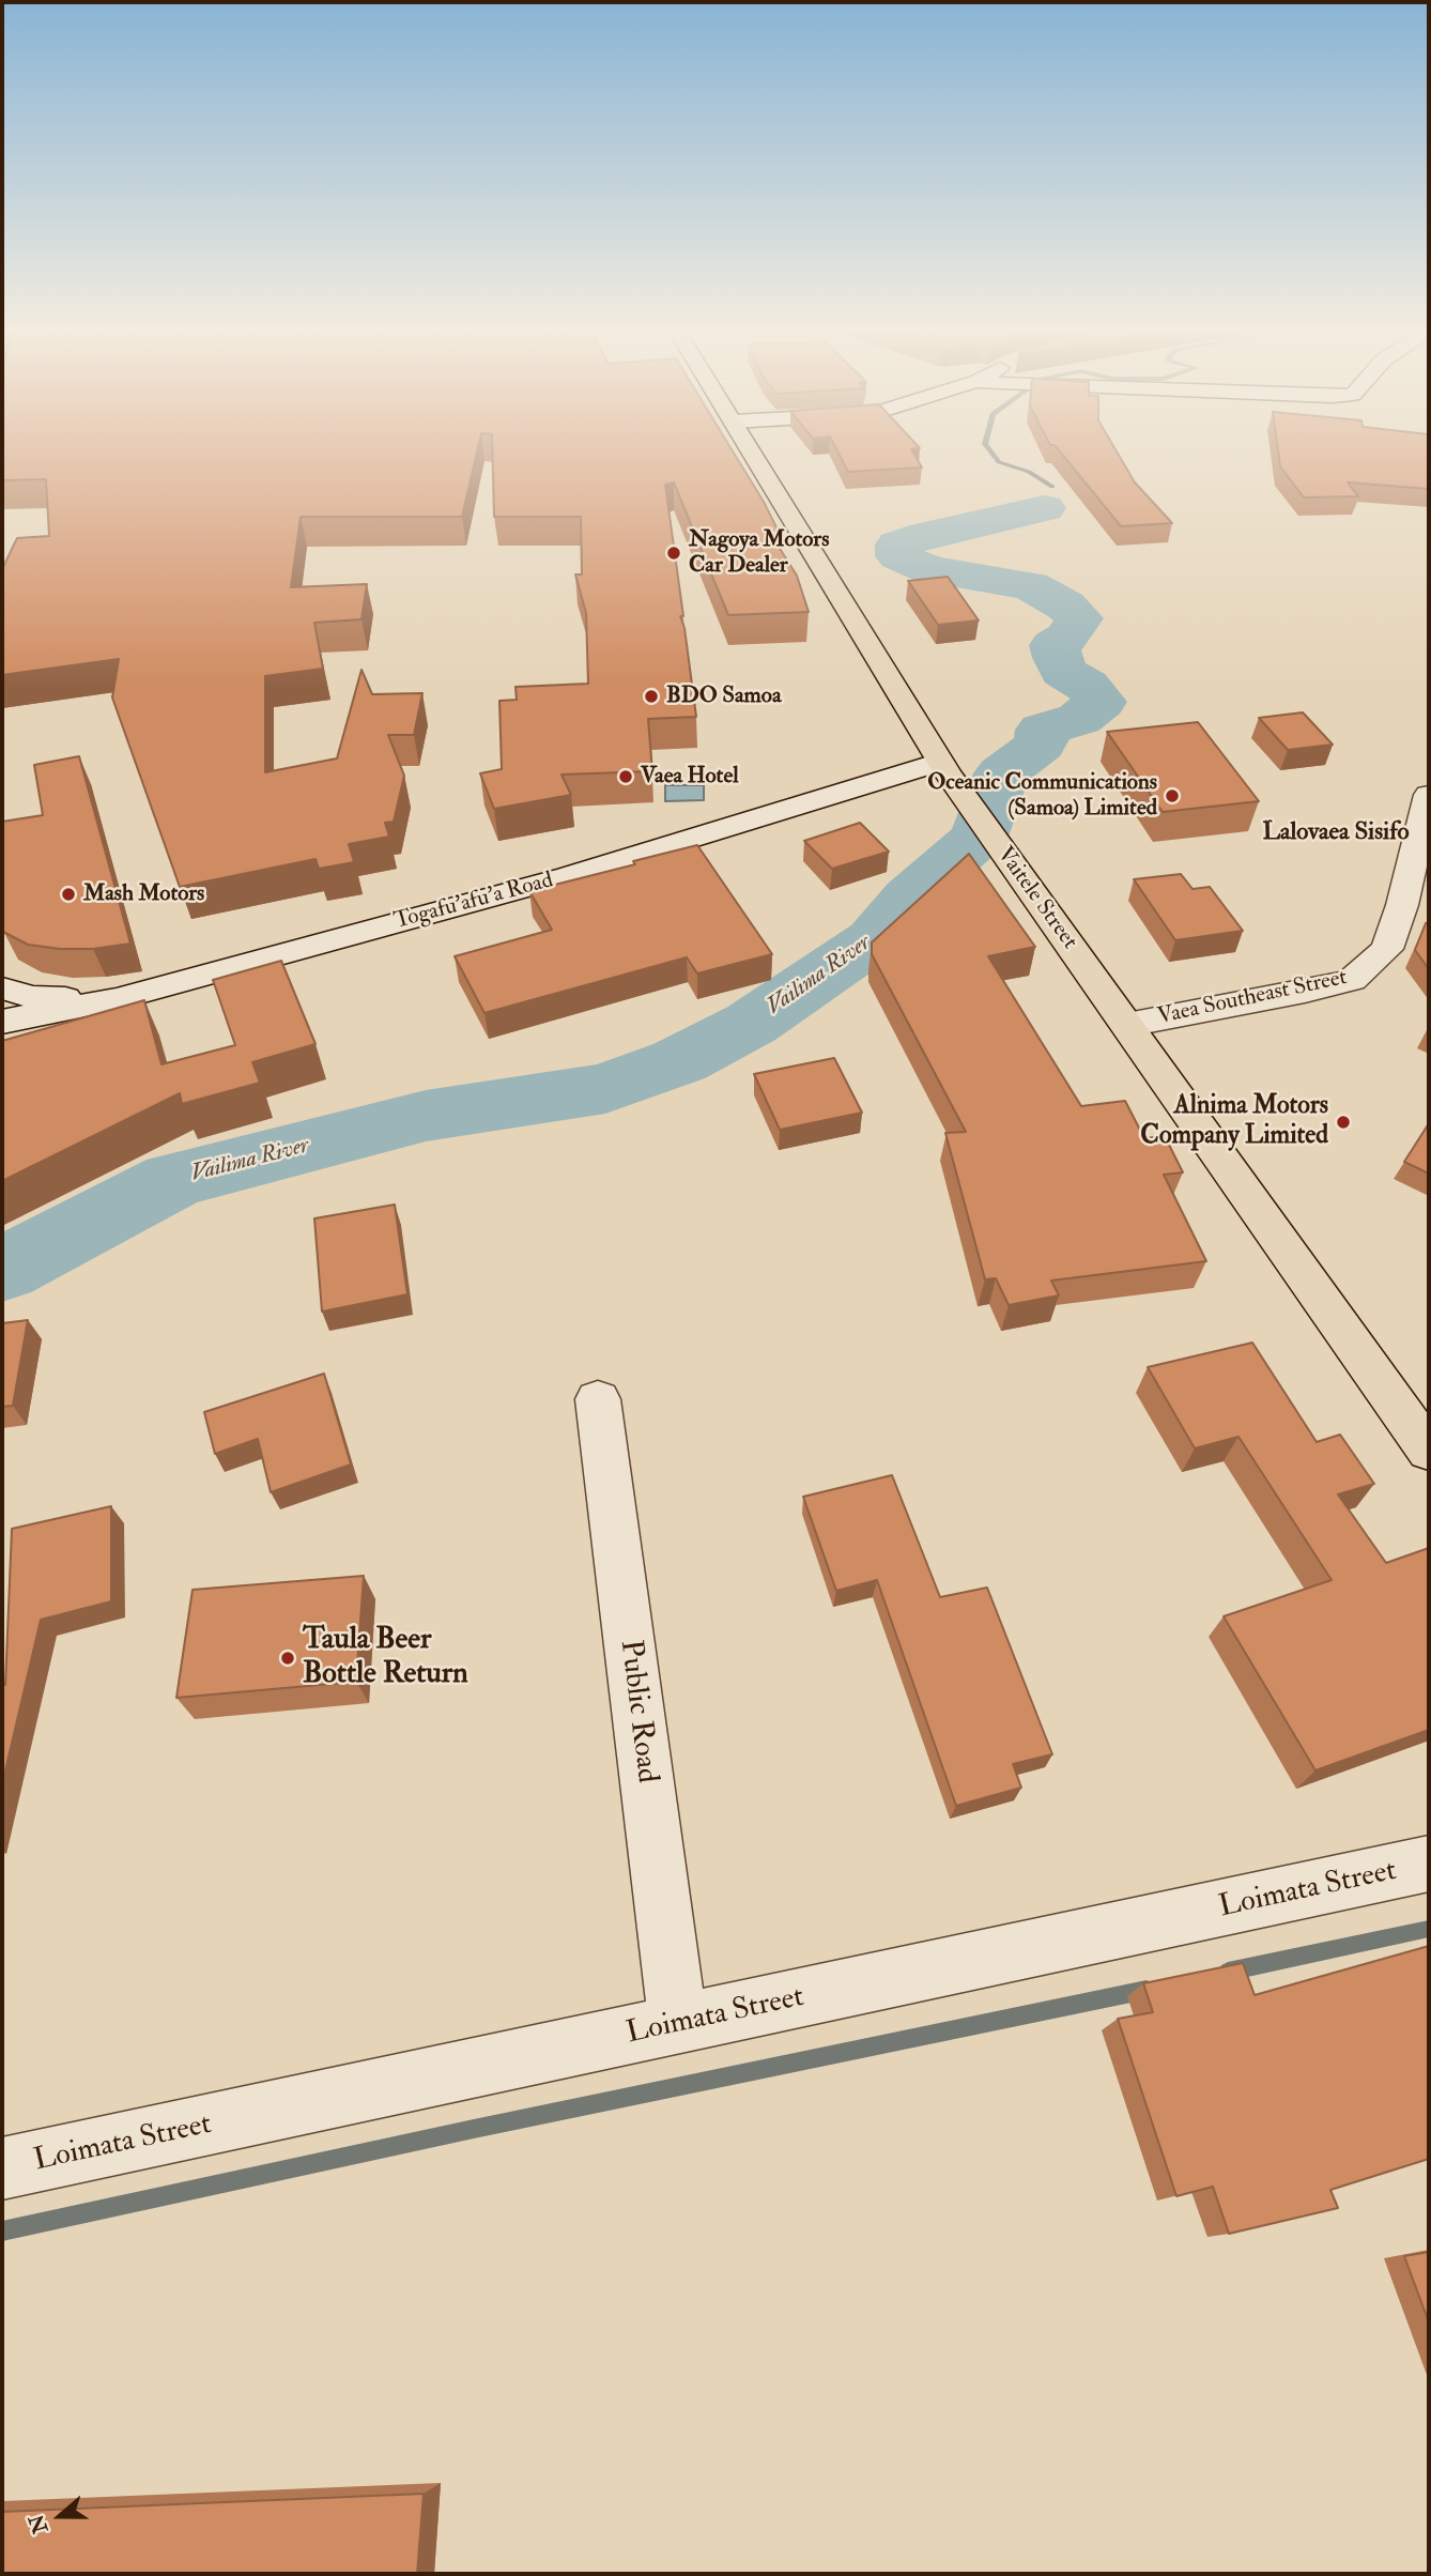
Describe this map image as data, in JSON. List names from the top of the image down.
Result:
{
  "streets": {
    "main road": ["Vaitele Street"],
    "street": [
      "Togafu'afu'a Road",
      "Vaea Southeast Street",
      "Public Road",
      "Loimata Street"
    ]
  },
  "crossings": [
    ["Vaitele Street", "Togafu'afu'a Road"],
    ["Vaitele Street", "Vaea Southeast Street"],
    ["Public Road", "Loimata Street"]
  ],
  "districts": ["Lalovaea Sisifo"],
  "water": ["Vailima River"],
  "places": [
    "Nagoya Motors Car Dealer",
    "BDO Samoa",
    "Vaea Hotel",
    "Oceanic Communications (Samoa) Limited",
    "Mash Motors",
    "Alnima Motors Company Limited",
    "Taula Beer Bottle Return"
  ],
  "north": "left"
}
